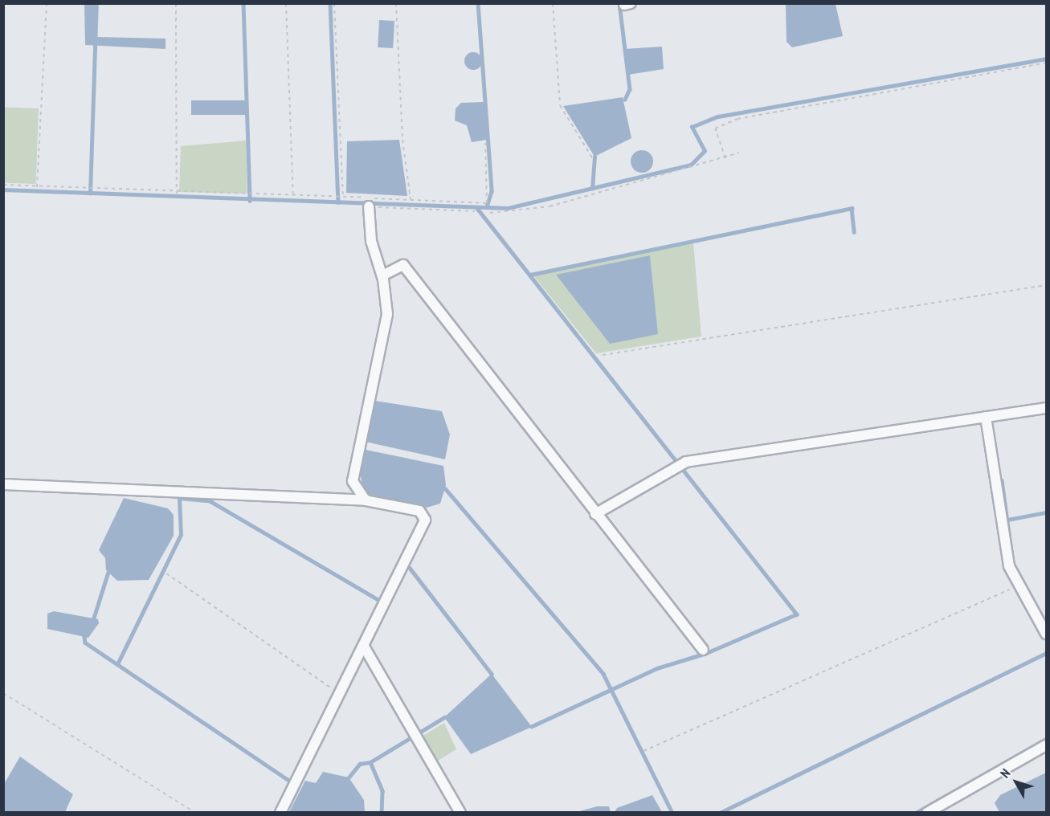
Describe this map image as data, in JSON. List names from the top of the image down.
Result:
{
  "north": "top left"
}
